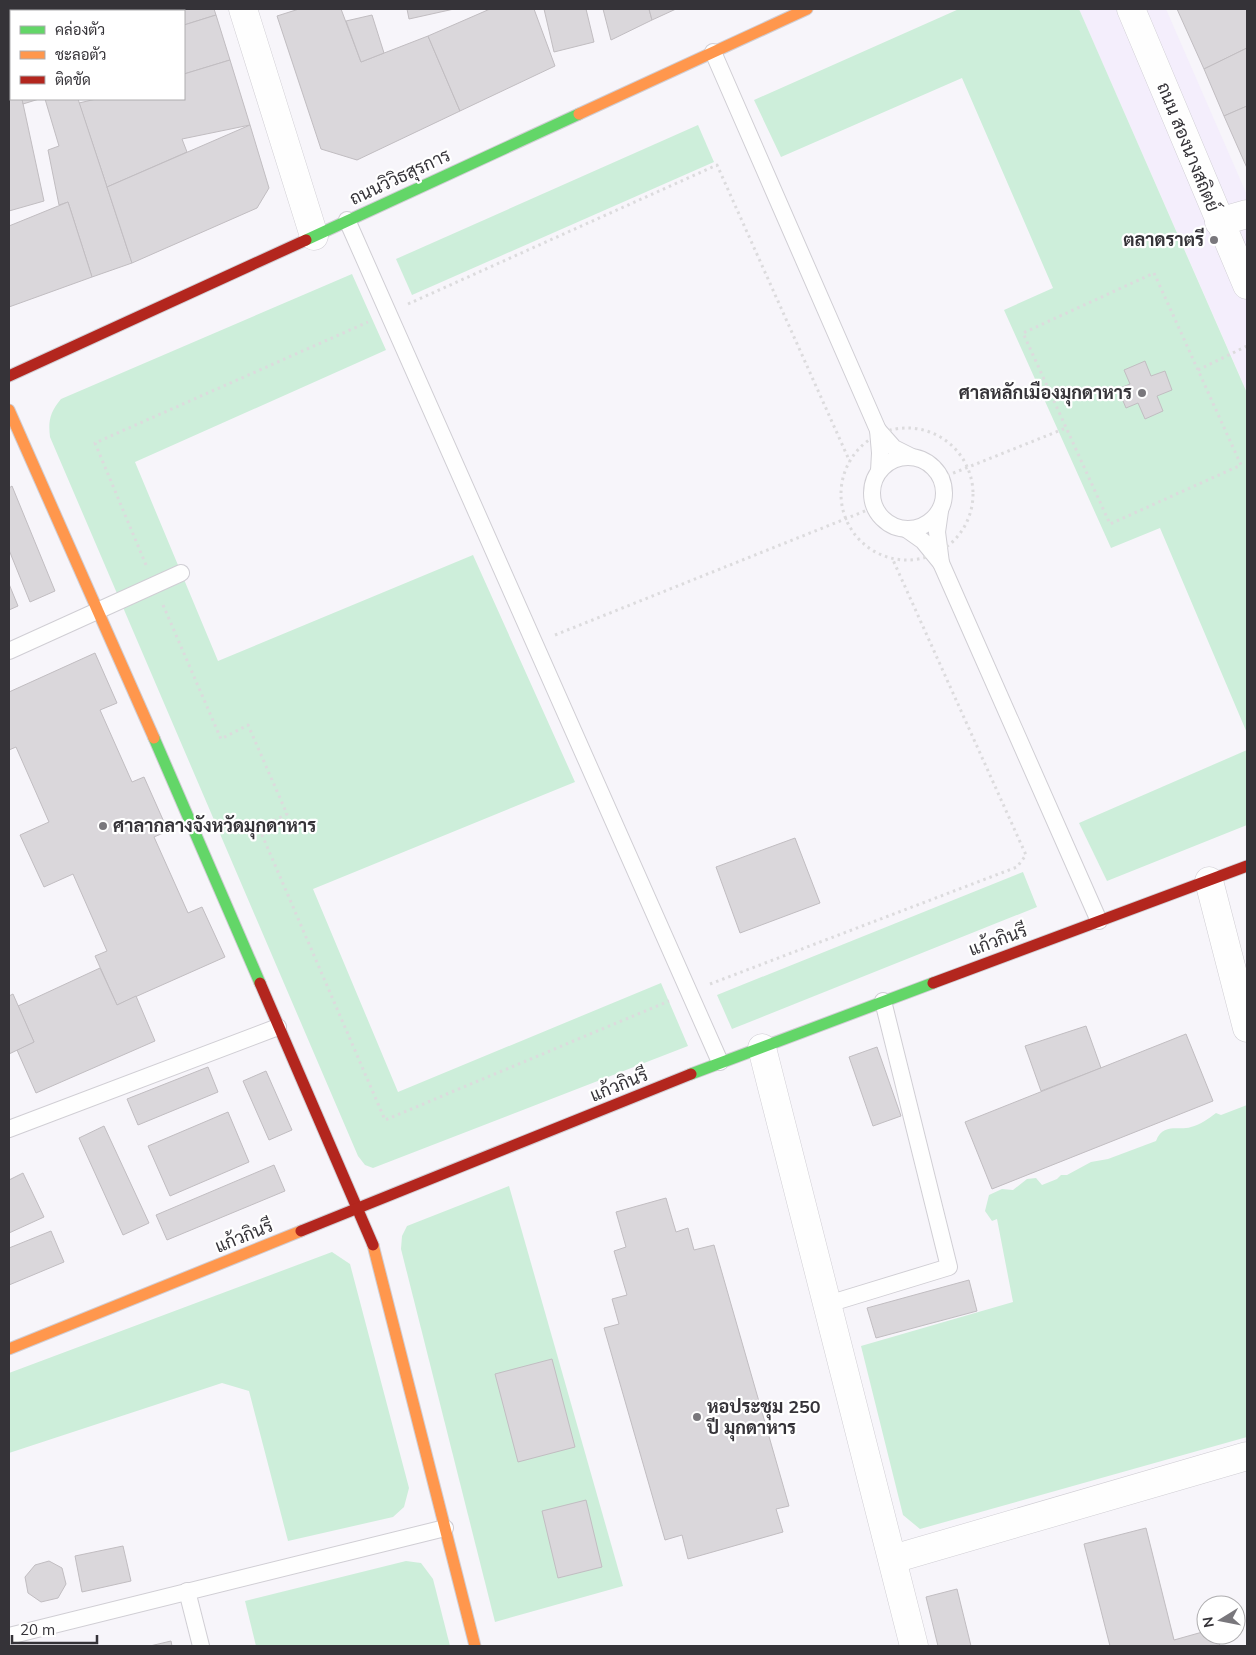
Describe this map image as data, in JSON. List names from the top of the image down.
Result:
{
  "streets": {
    "street": ["ถนน สองนางสถิตย์", "ถนนวิวิธสุรการ", "แก้วกินรี"]
  },
  "places": [
    "ตลาดราตรี",
    "ศาลหลักเมืองมุกดาหาร",
    "ศาลากลางจังหวัดมุกดาหาร",
    "หอประชุม 250 ปี มุกดาหาร"
  ],
  "legend": ["คล่องตัว", "ชะลอตัว", "ติดขัด"],
  "scale_bar": "20 m",
  "north": "left"
}
